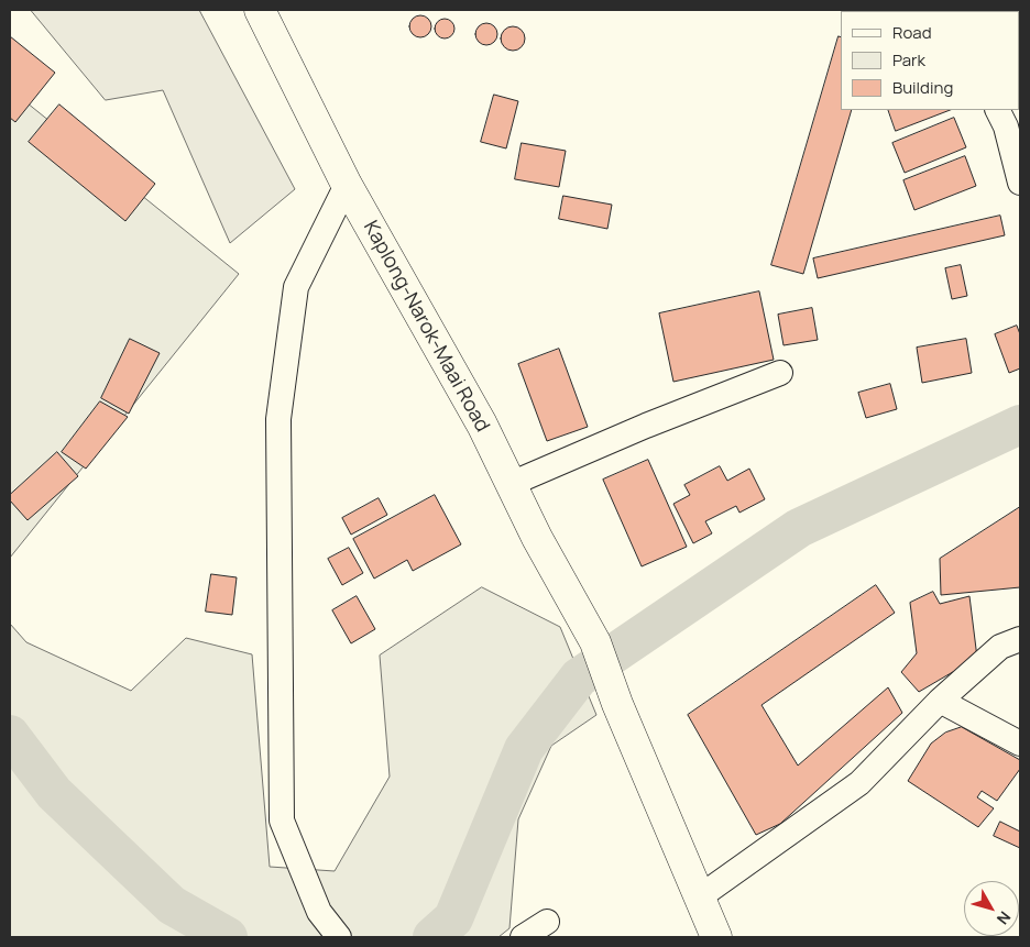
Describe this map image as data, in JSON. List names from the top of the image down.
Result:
{
  "streets": {
    "highway": ["Kaplong-Narok-Maai Road"]
  },
  "legend": ["Road", "Park", "Building"],
  "north": "bottom right"
}
